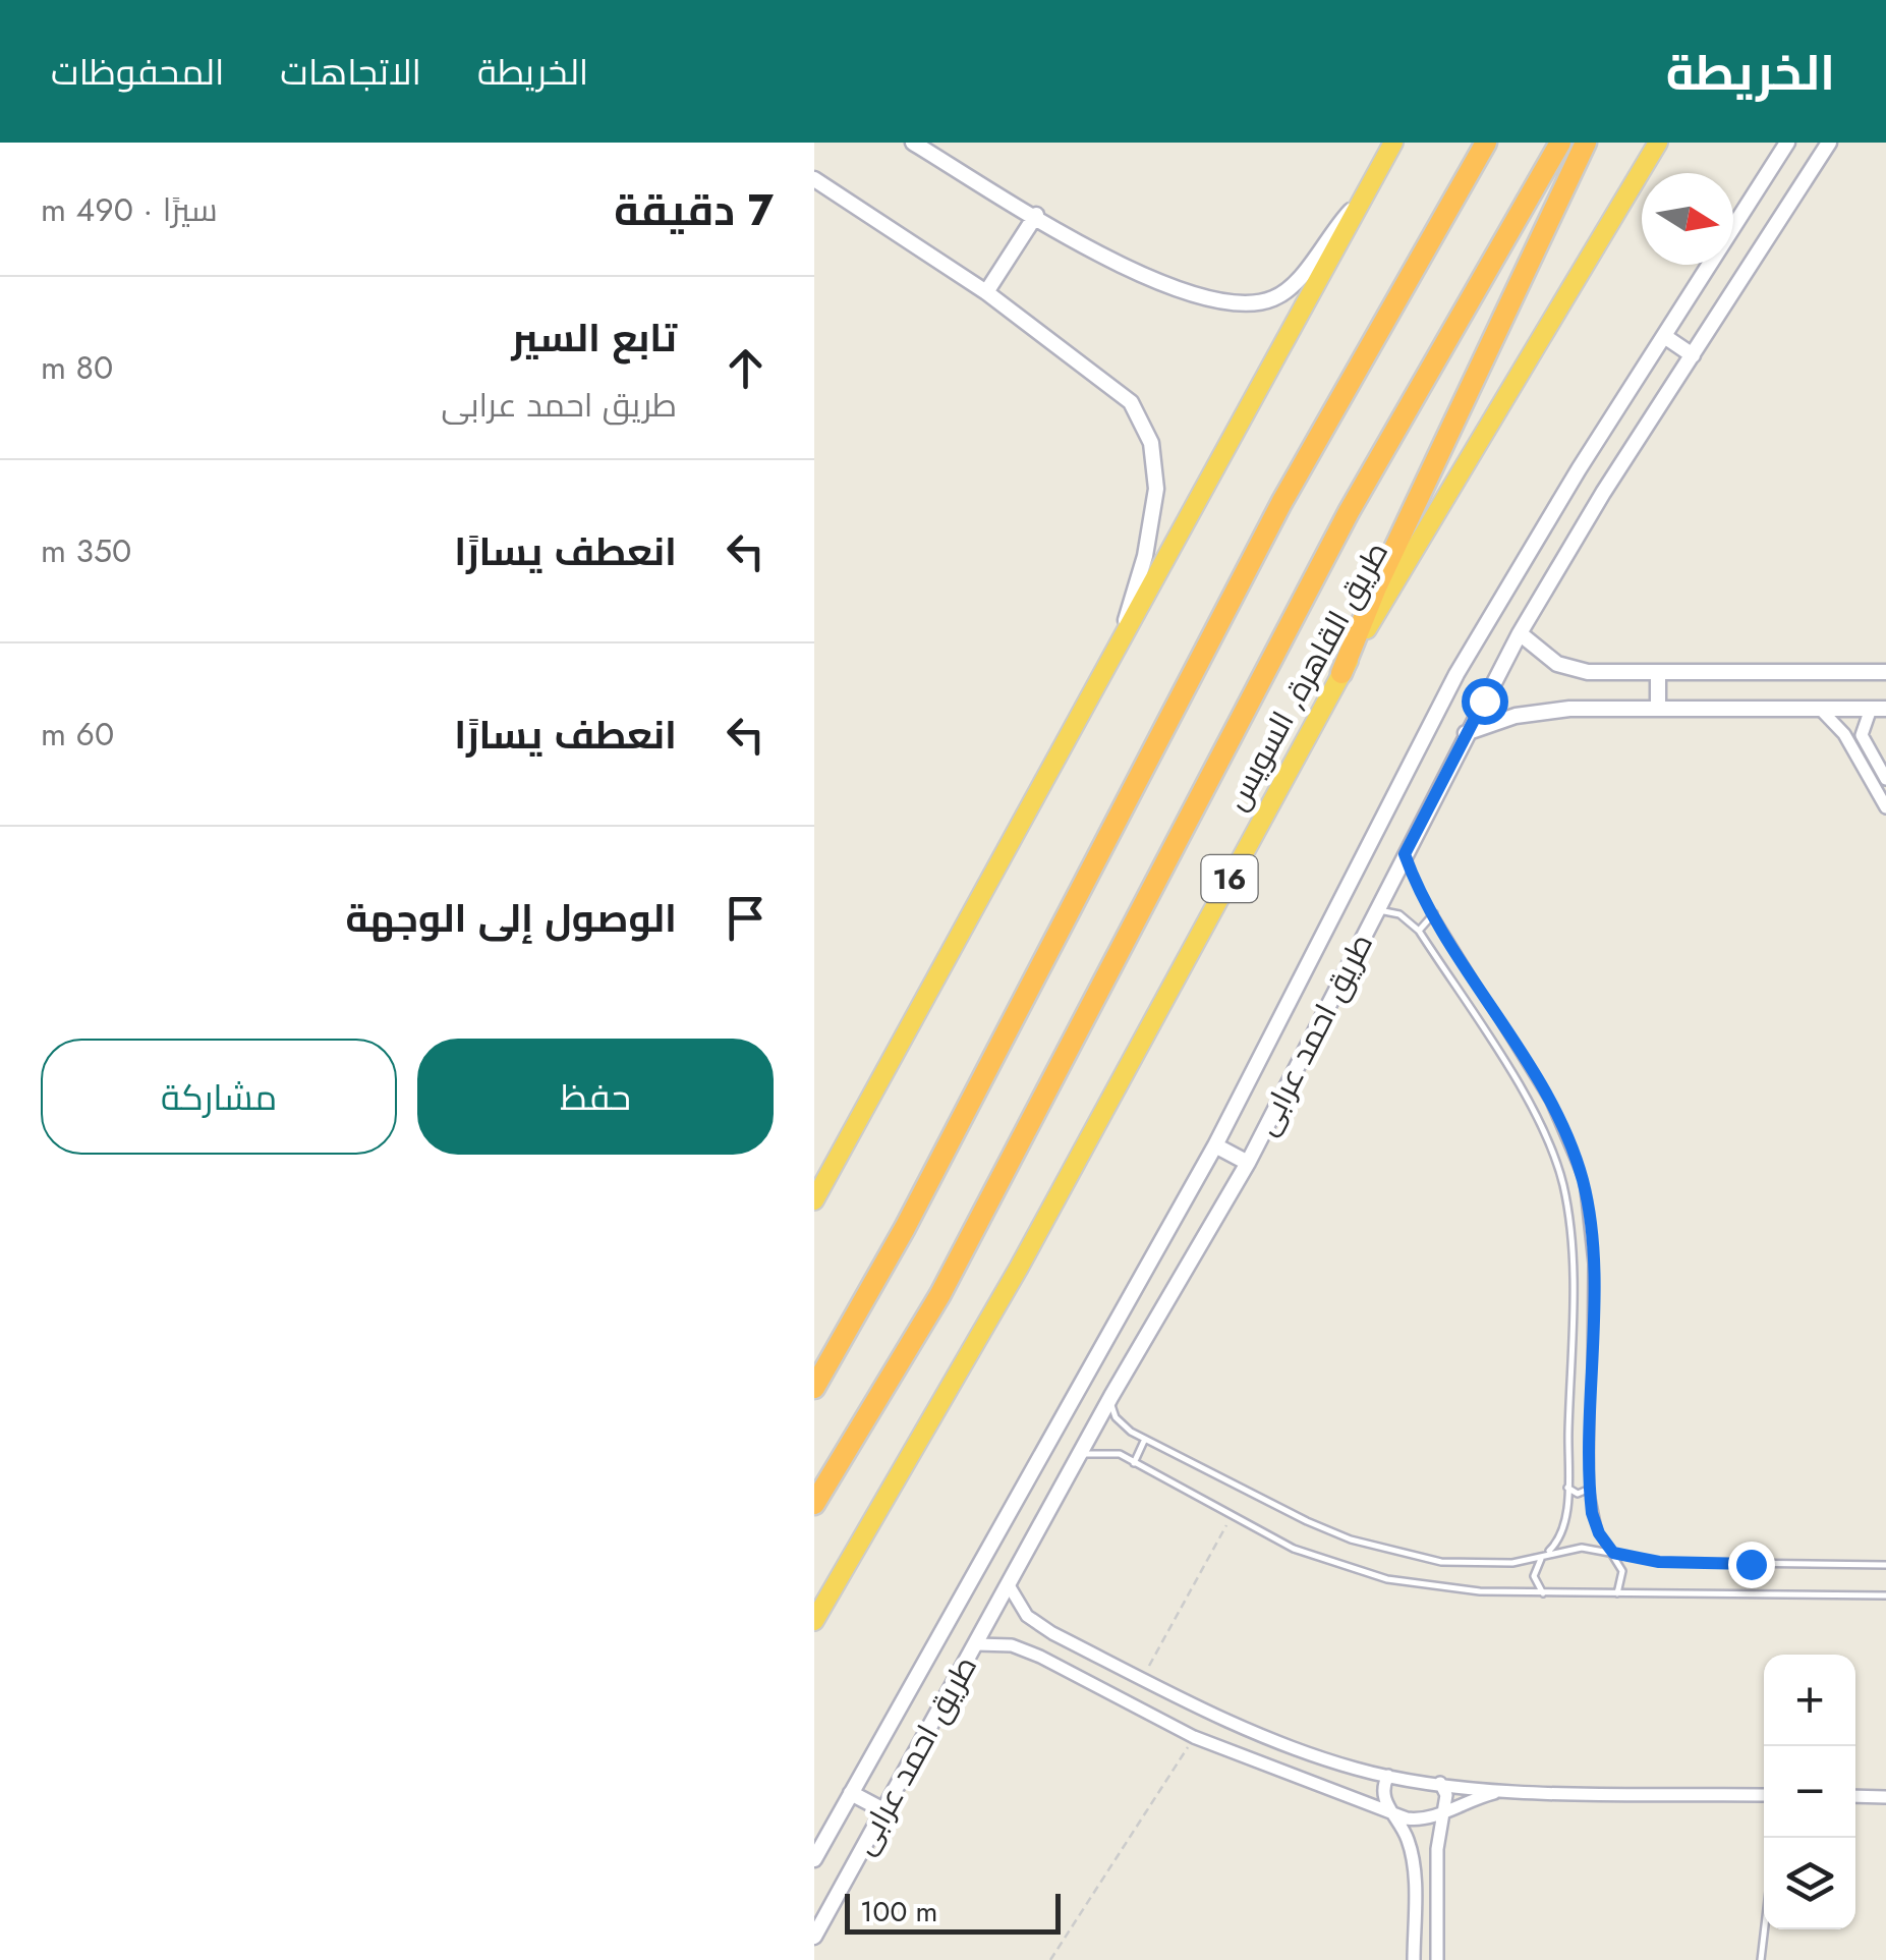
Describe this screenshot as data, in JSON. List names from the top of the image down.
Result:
{
  "streets": {
    "highway": ["طريق القاهرة, السويس", "16"],
    "street": ["طريق احمد عرابى"]
  },
  "scale_bar": "100 m",
  "north": "right",
  "page": {
    "header": "الخريطة",
    "nav": ["الخريطة", "الاتجاهات", "المحفوظات"],
    "heading": ["7 دقيقة", "سيرًا · 490 m"],
    "list": [
      ["تابع السير", "طريق احمد عرابى", "80 m"],
      ["انعطف يسارًا", "350 m"],
      ["انعطف يسارًا", "60 m"],
      "الوصول إلى الوجهة"
    ],
    "buttons": ["حفظ", "مشاركة"],
    "map_buttons": ["+", "−"],
    "scale": "100 m"
  }
}
